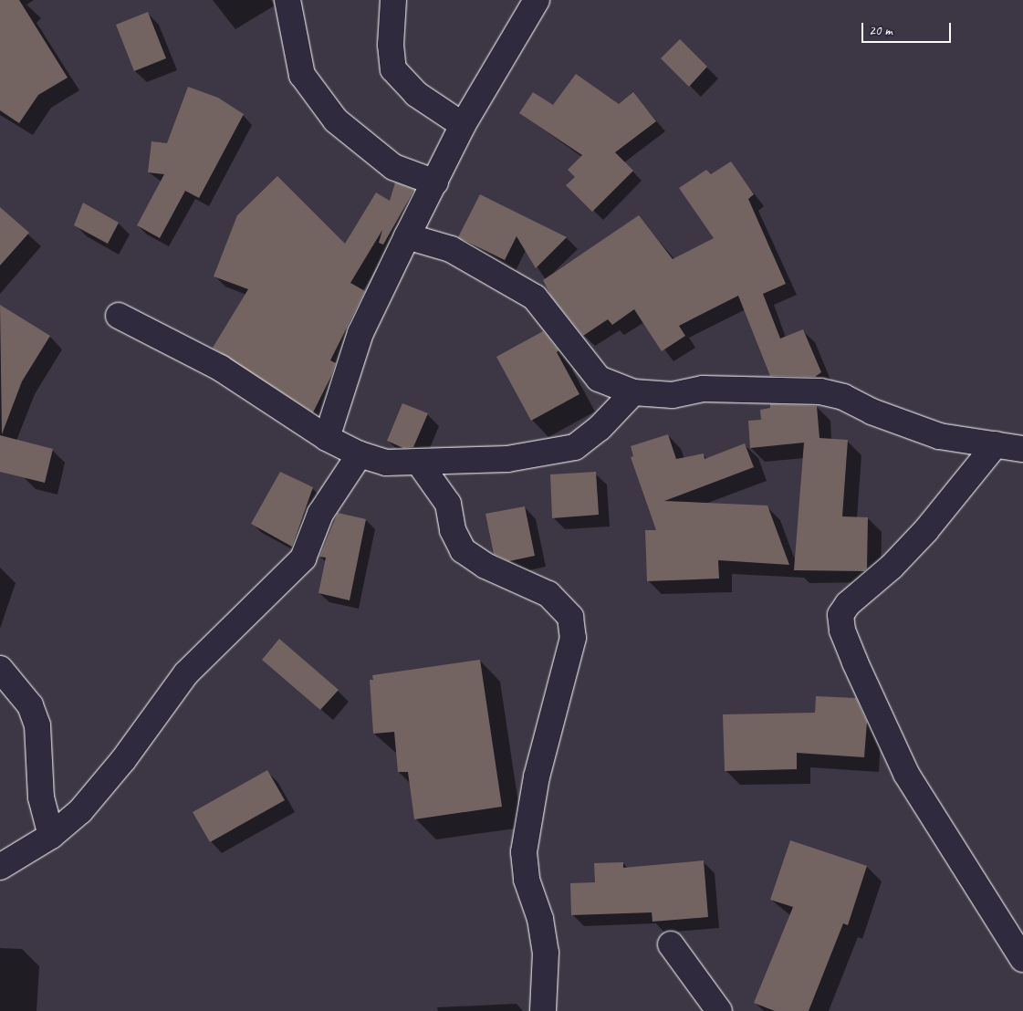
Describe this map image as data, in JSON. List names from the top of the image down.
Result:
{
  "scale_bar": "20 m"
}
